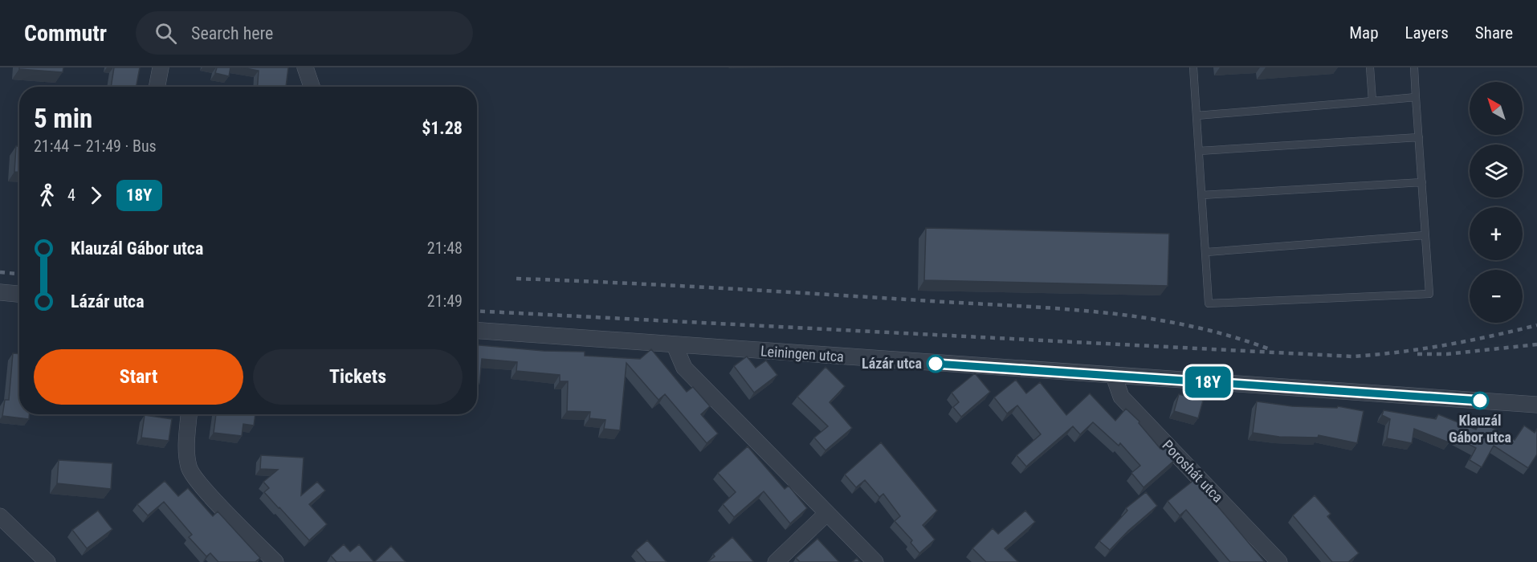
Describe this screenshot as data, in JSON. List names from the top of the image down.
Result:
{
  "streets": {
    "street": ["Leiningen utca", "Poroshát utca"]
  },
  "crossings": [
    ["Leiningen utca", "Poroshát utca"]
  ],
  "places": ["Lázár utca", "Klauzál Gábor utca"],
  "lines": ["bus line 18Y"],
  "north": "top left",
  "page": {
    "header": "Commutr",
    "search": "Search here",
    "nav": ["Map", "Layers", "Share"],
    "on_map": "18Y",
    "map_buttons": ["+", "−"],
    "heading": ["5 min", "21:44 – 21:49 · Bus", "$1.28"],
    "legs": ["4", "18Y"],
    "list": [
      {
        "name": "Klauzál Gábor utca",
        "value": "21:48"
      },
      {
        "name": "Lázár utca",
        "value": "21:49"
      }
    ],
    "buttons": ["Start", "Tickets"]
  }
}
